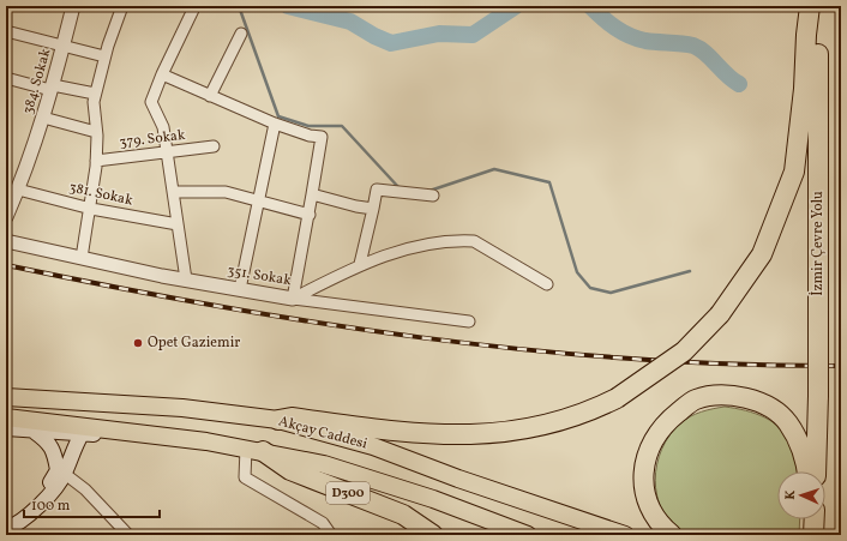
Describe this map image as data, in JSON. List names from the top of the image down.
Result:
{
  "streets": {
    "highway": ["İzmir Çevre Yolu", "Akçay Caddesi", "D300"],
    "street": [
      "384. Sokak",
      "379. Sokak",
      "381. Sokak",
      "351. Sokak"
    ]
  },
  "crossings": [
    ["384. Sokak", "381. Sokak"],
    ["Akçay Caddesi", "D300"]
  ],
  "places": ["Opet Gaziemir"],
  "scale_bar": "100 m",
  "north": "left"
}
